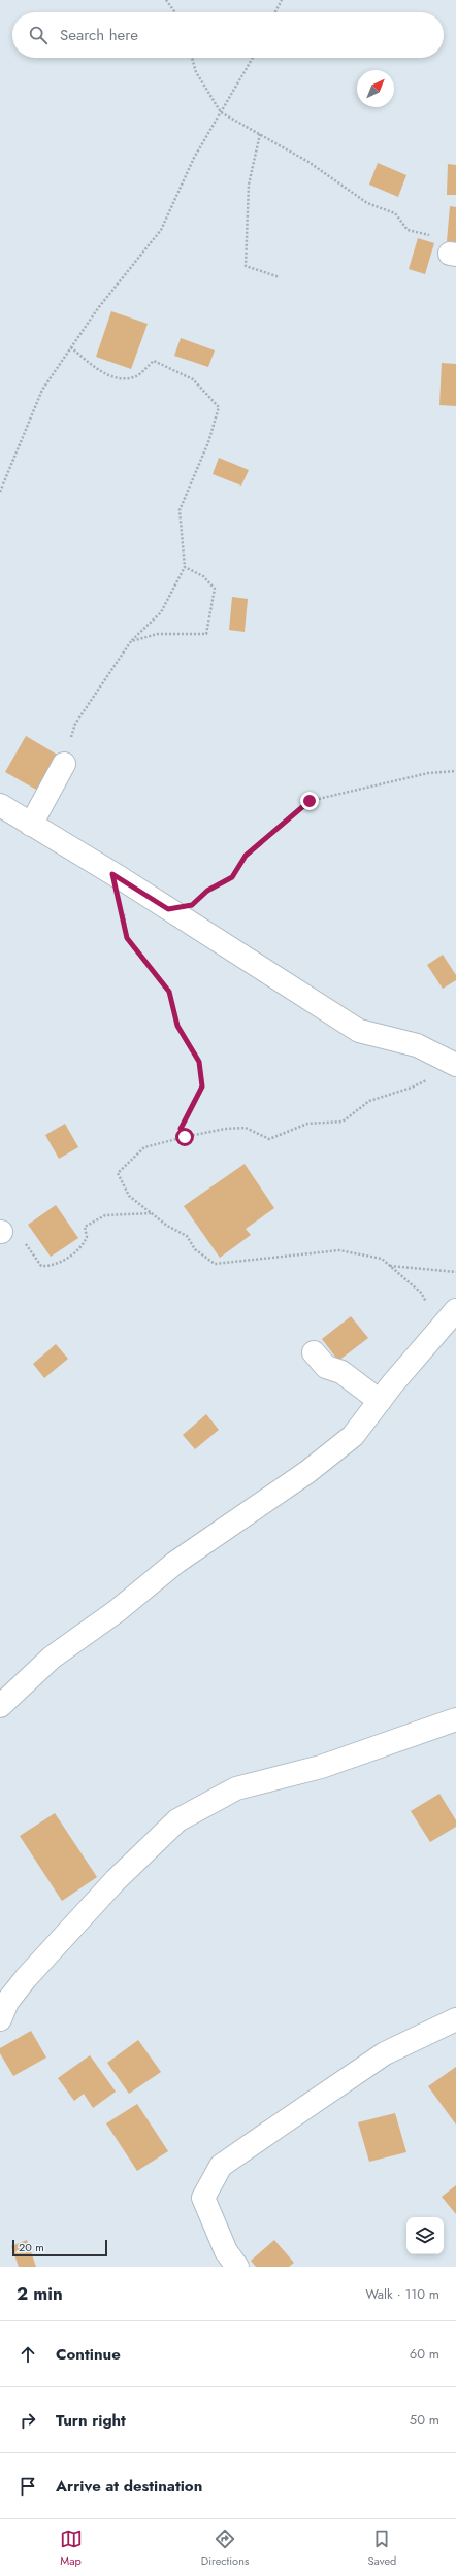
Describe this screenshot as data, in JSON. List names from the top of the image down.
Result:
{
  "scale_bar": "20 m",
  "north": "top right",
  "page": {
    "search": "Search here",
    "scale": "20 m",
    "heading": ["2 min", "Walk · 110 m"],
    "list": [
      ["Continue", "60 m"],
      ["Turn right", "50 m"],
      "Arrive at destination"
    ],
    "nav": ["Map", "Directions", "Saved"]
  }
}
